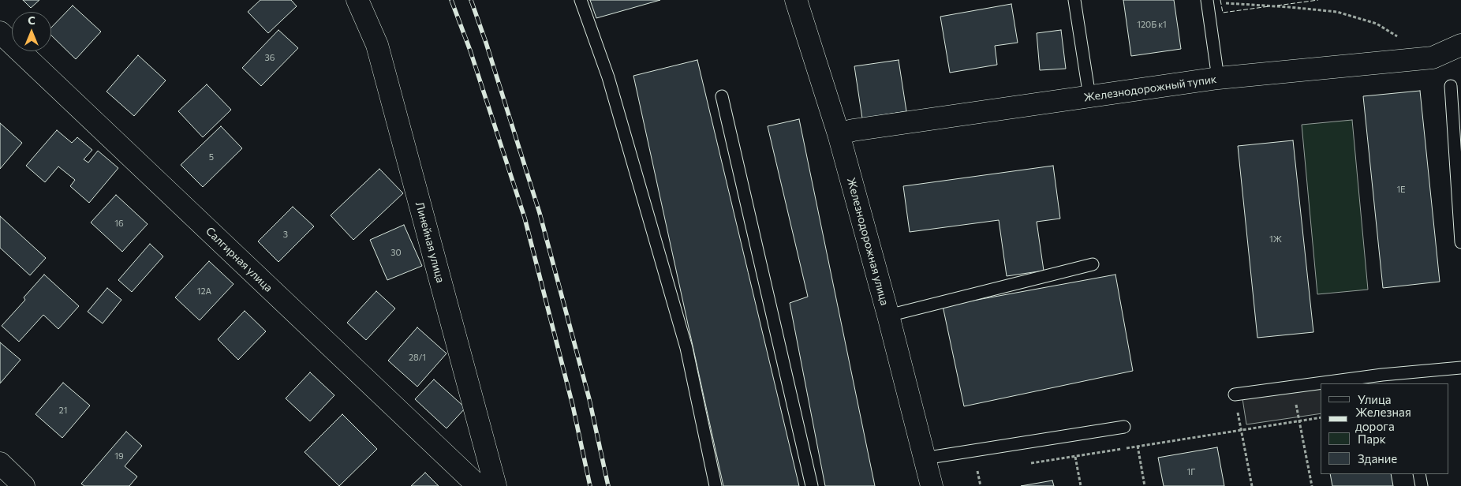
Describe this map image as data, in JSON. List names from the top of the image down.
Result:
{
  "streets": {
    "street": [
      "Железнодорожный тупик",
      "Железнодорожная улица",
      "Линейная улица",
      "Салгирная улица"
    ]
  },
  "crossings": [
    ["Железнодорожный тупик", "Железнодорожная улица"]
  ],
  "house_numbers": [
    "120Б к1",
    "36",
    "5",
    "1Е",
    "16",
    "3",
    "1Ж",
    "30",
    "12А",
    "28/1",
    "21",
    "19",
    "1Г"
  ],
  "legend": [
    "Улица",
    "Железная дорога",
    "Парк",
    "Здание"
  ],
  "north": "top"
}
